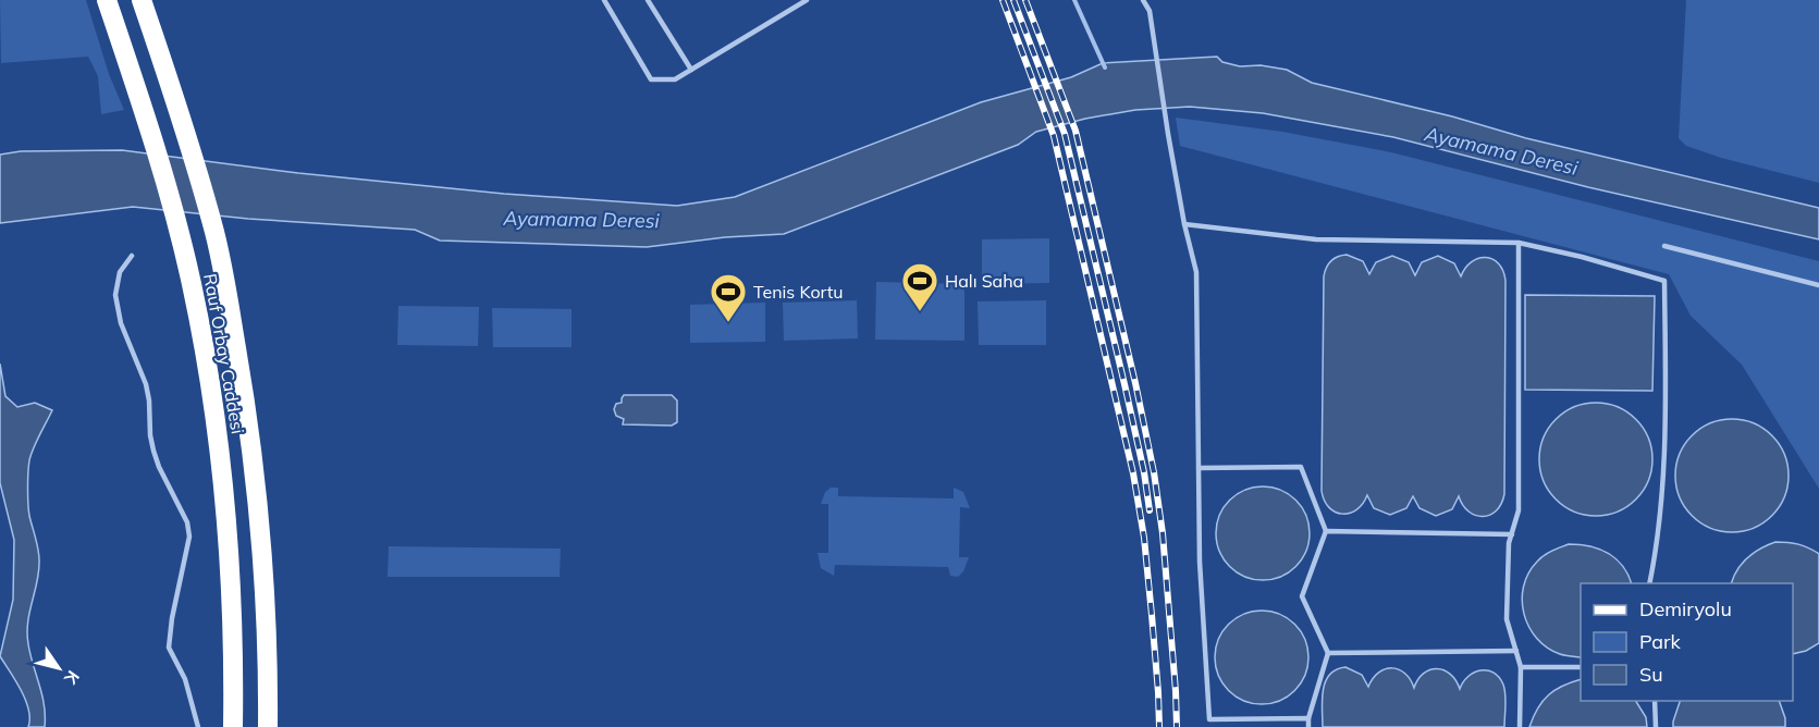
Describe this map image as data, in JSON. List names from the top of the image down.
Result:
{
  "streets": {
    "highway": ["Rauf Orbay Caddesi"]
  },
  "water": ["Ayamama Deresi"],
  "places": {
    "sports": ["Halı Saha", "Tenis Kortu"]
  },
  "legend": ["Demiryolu", "Park", "Su"],
  "north": "bottom right"
}
